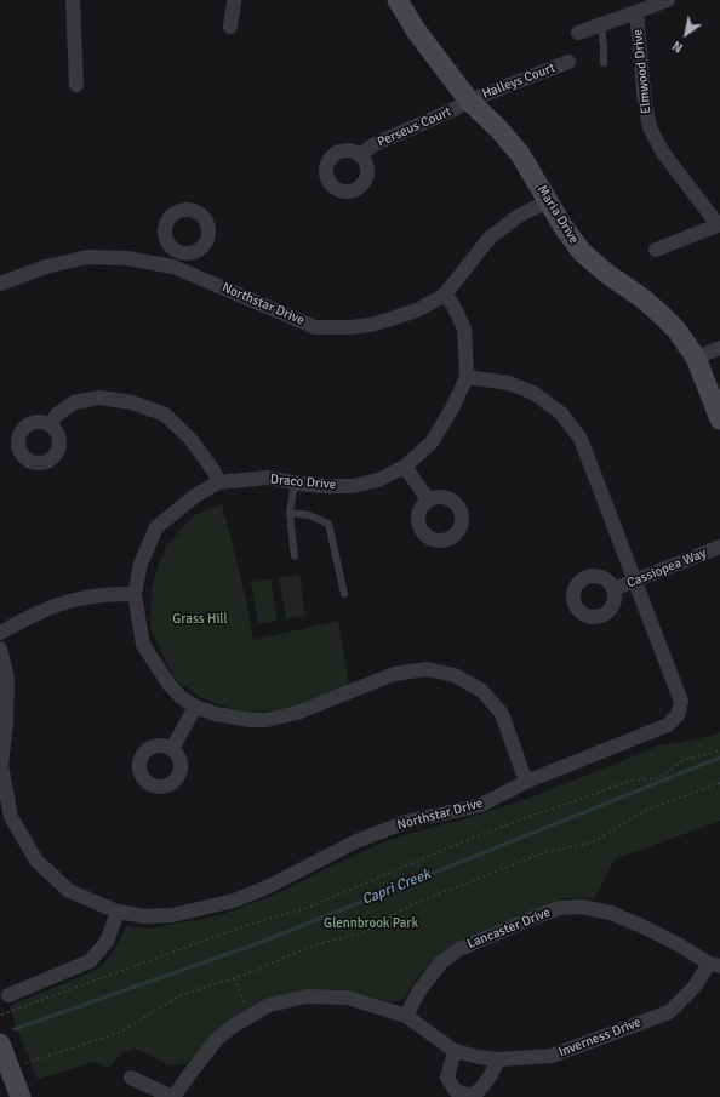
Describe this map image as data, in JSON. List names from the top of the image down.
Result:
{
  "streets": {
    "street": [
      "Elmwood Drive",
      "Halleys Court",
      "Perseus Court",
      "Maria Drive",
      "Northstar Drive",
      "Draco Drive",
      "Cassiopea Way",
      "Lancaster Drive",
      "Inverness Drive"
    ]
  },
  "crossings": [
    ["Halleys Court", "Perseus Court"],
    ["Halleys Court", "Maria Drive"],
    ["Perseus Court", "Maria Drive"],
    ["Maria Drive", "Northstar Drive"],
    ["Northstar Drive", "Draco Drive"],
    ["Northstar Drive", "Cassiopea Way"],
    ["Lancaster Drive", "Inverness Drive"]
  ],
  "water": ["Capri Creek"],
  "parks": ["Grass Hill", "Glennbrook Park"],
  "north": "bottom left"
}
